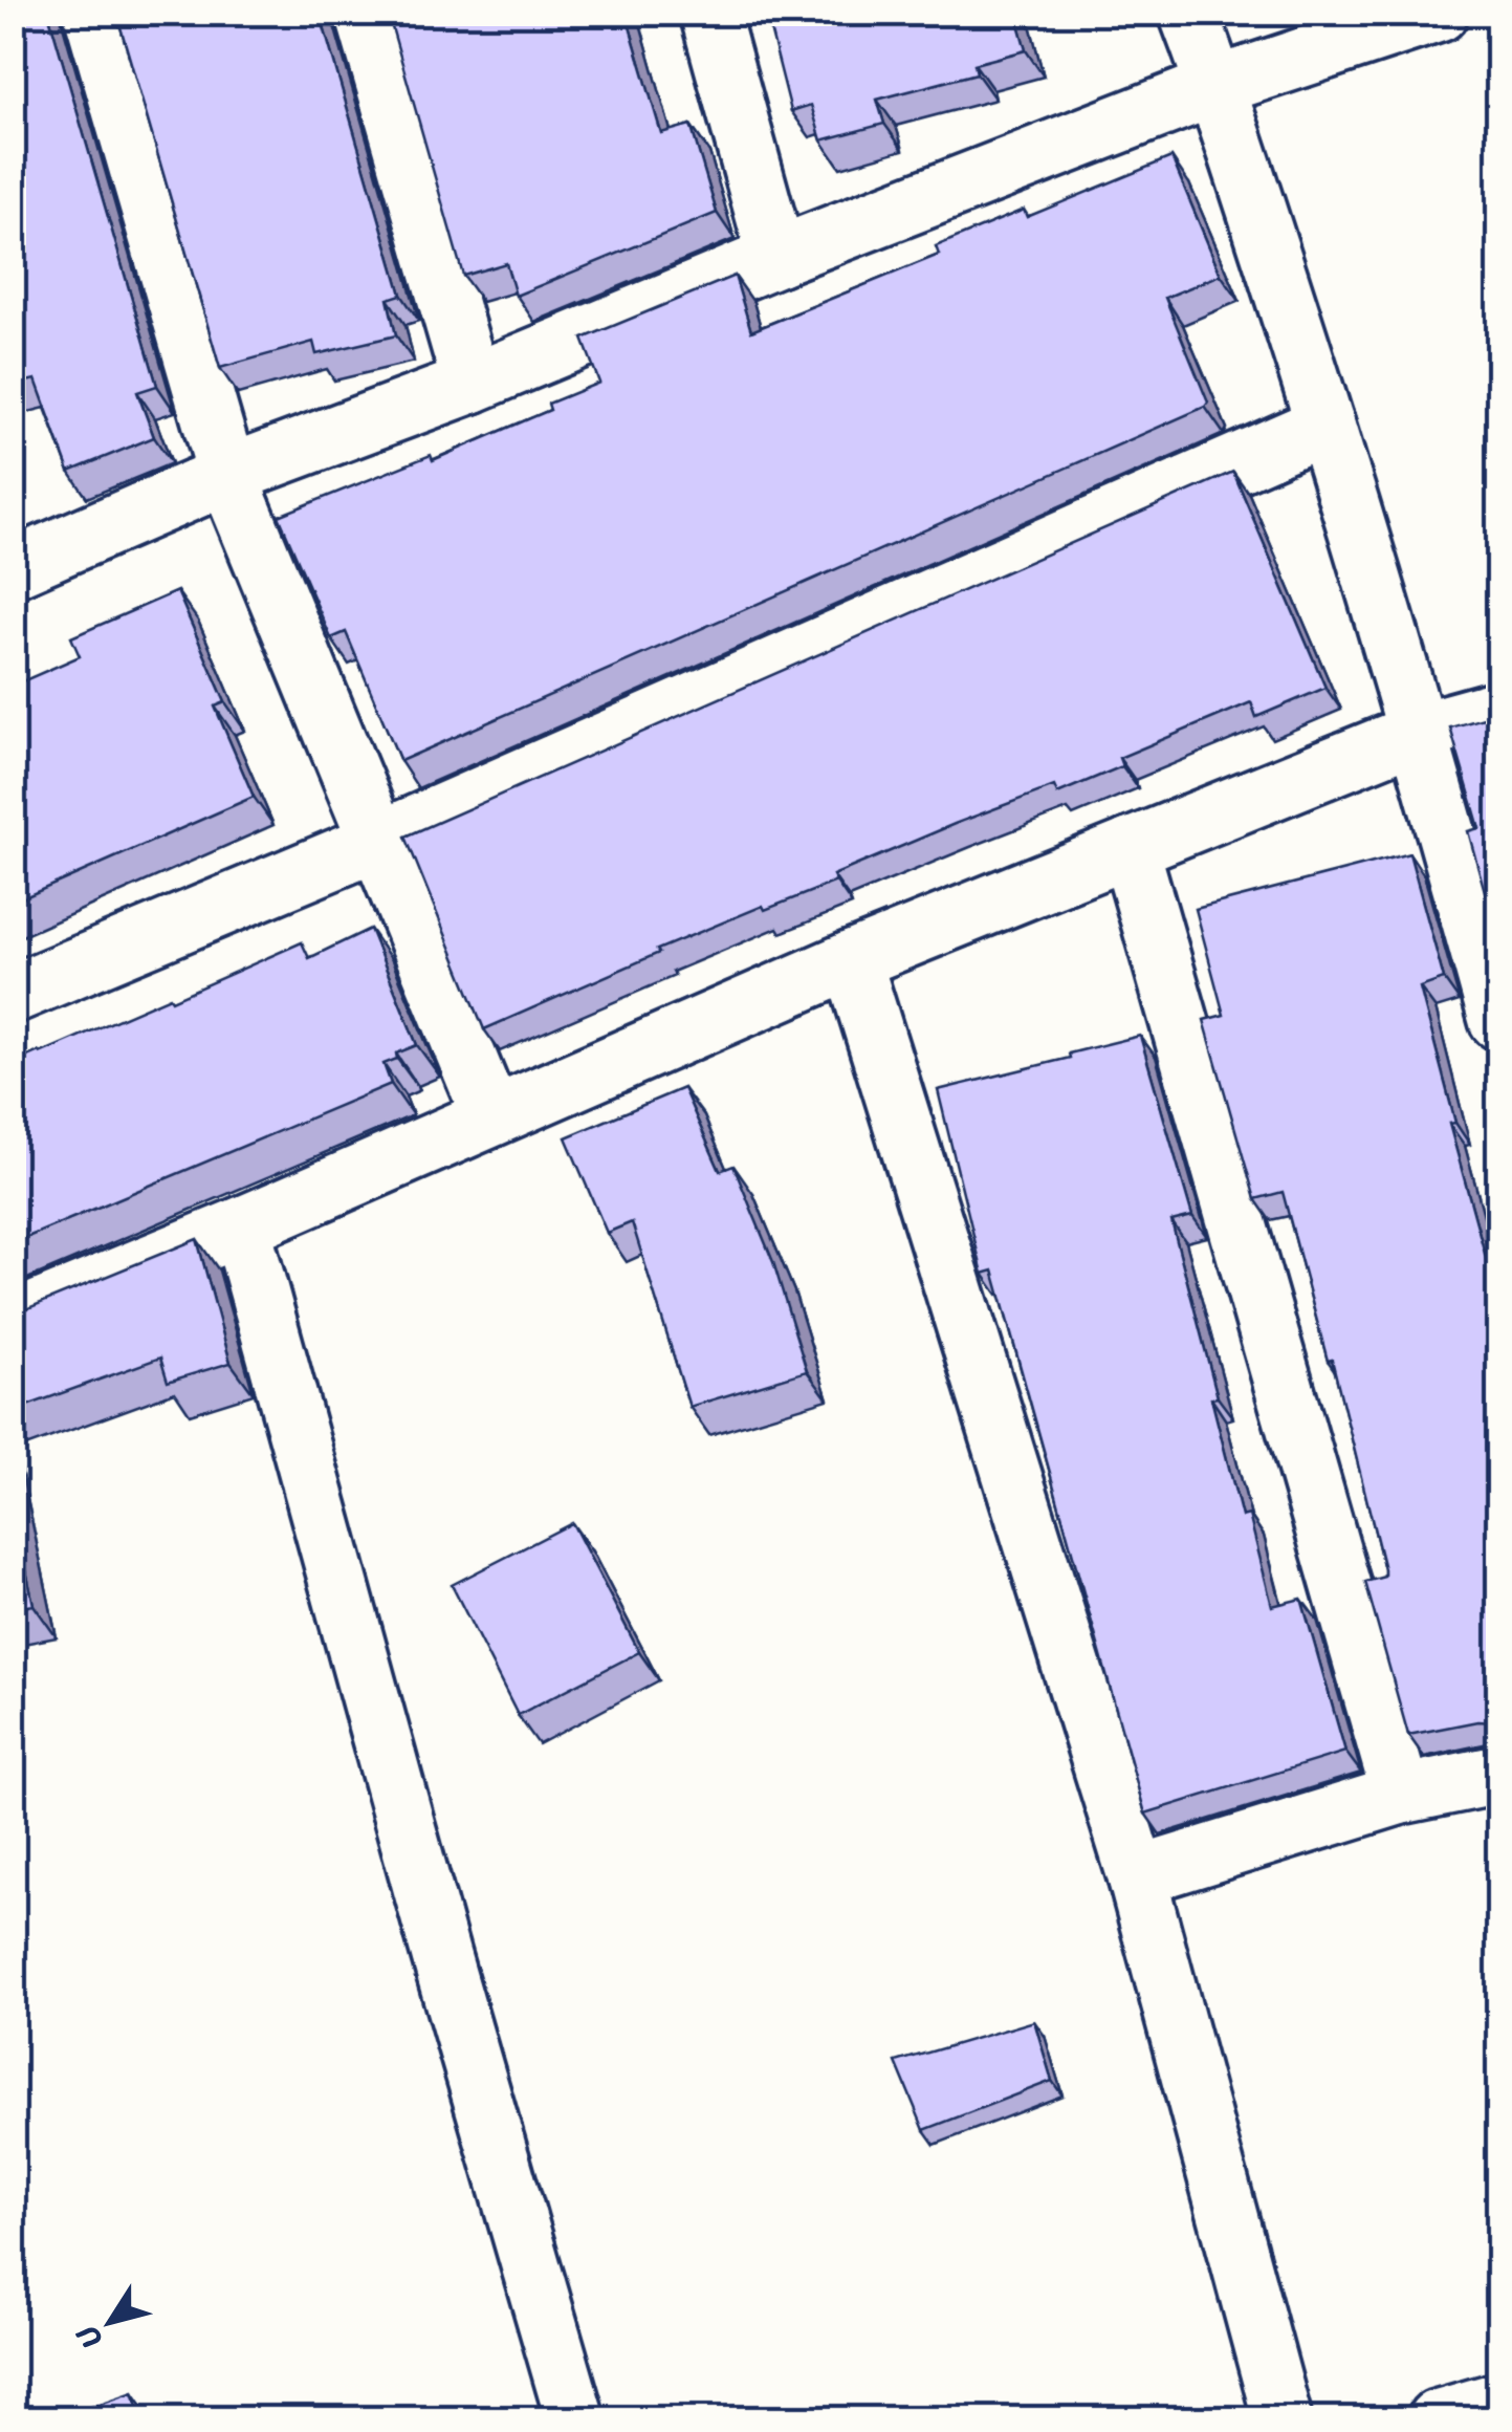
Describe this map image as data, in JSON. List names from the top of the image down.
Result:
{
  "north": "bottom left"
}
